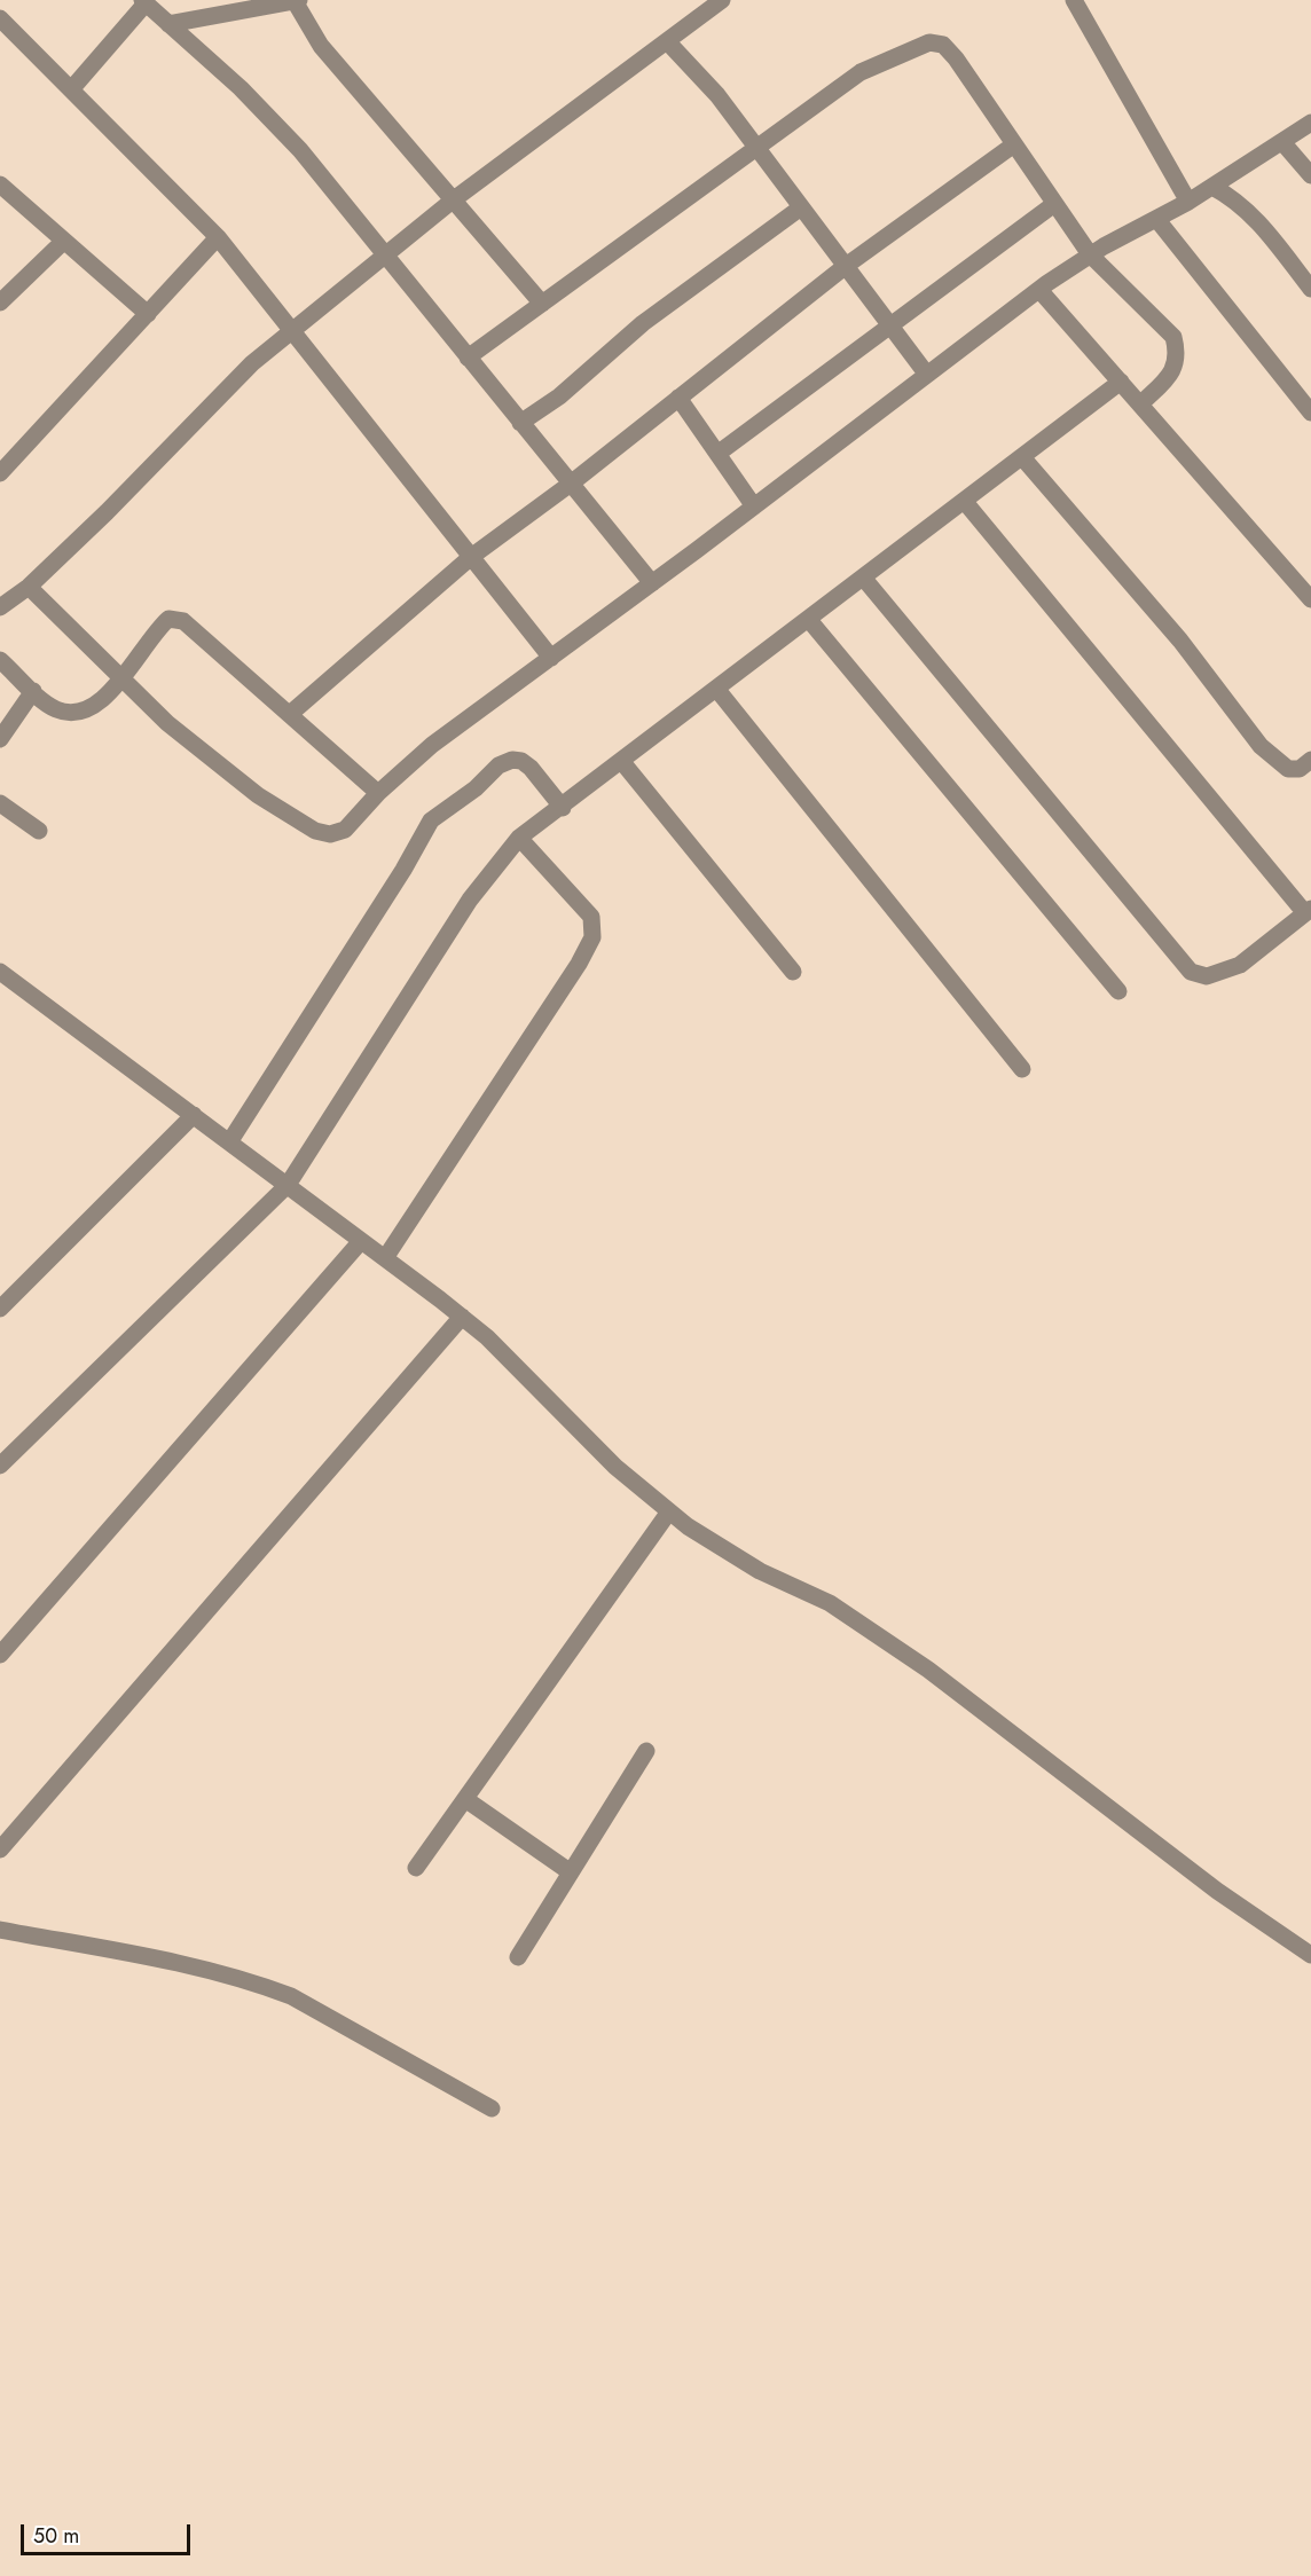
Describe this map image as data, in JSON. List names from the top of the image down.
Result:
{
  "scale_bar": "50 m"
}
